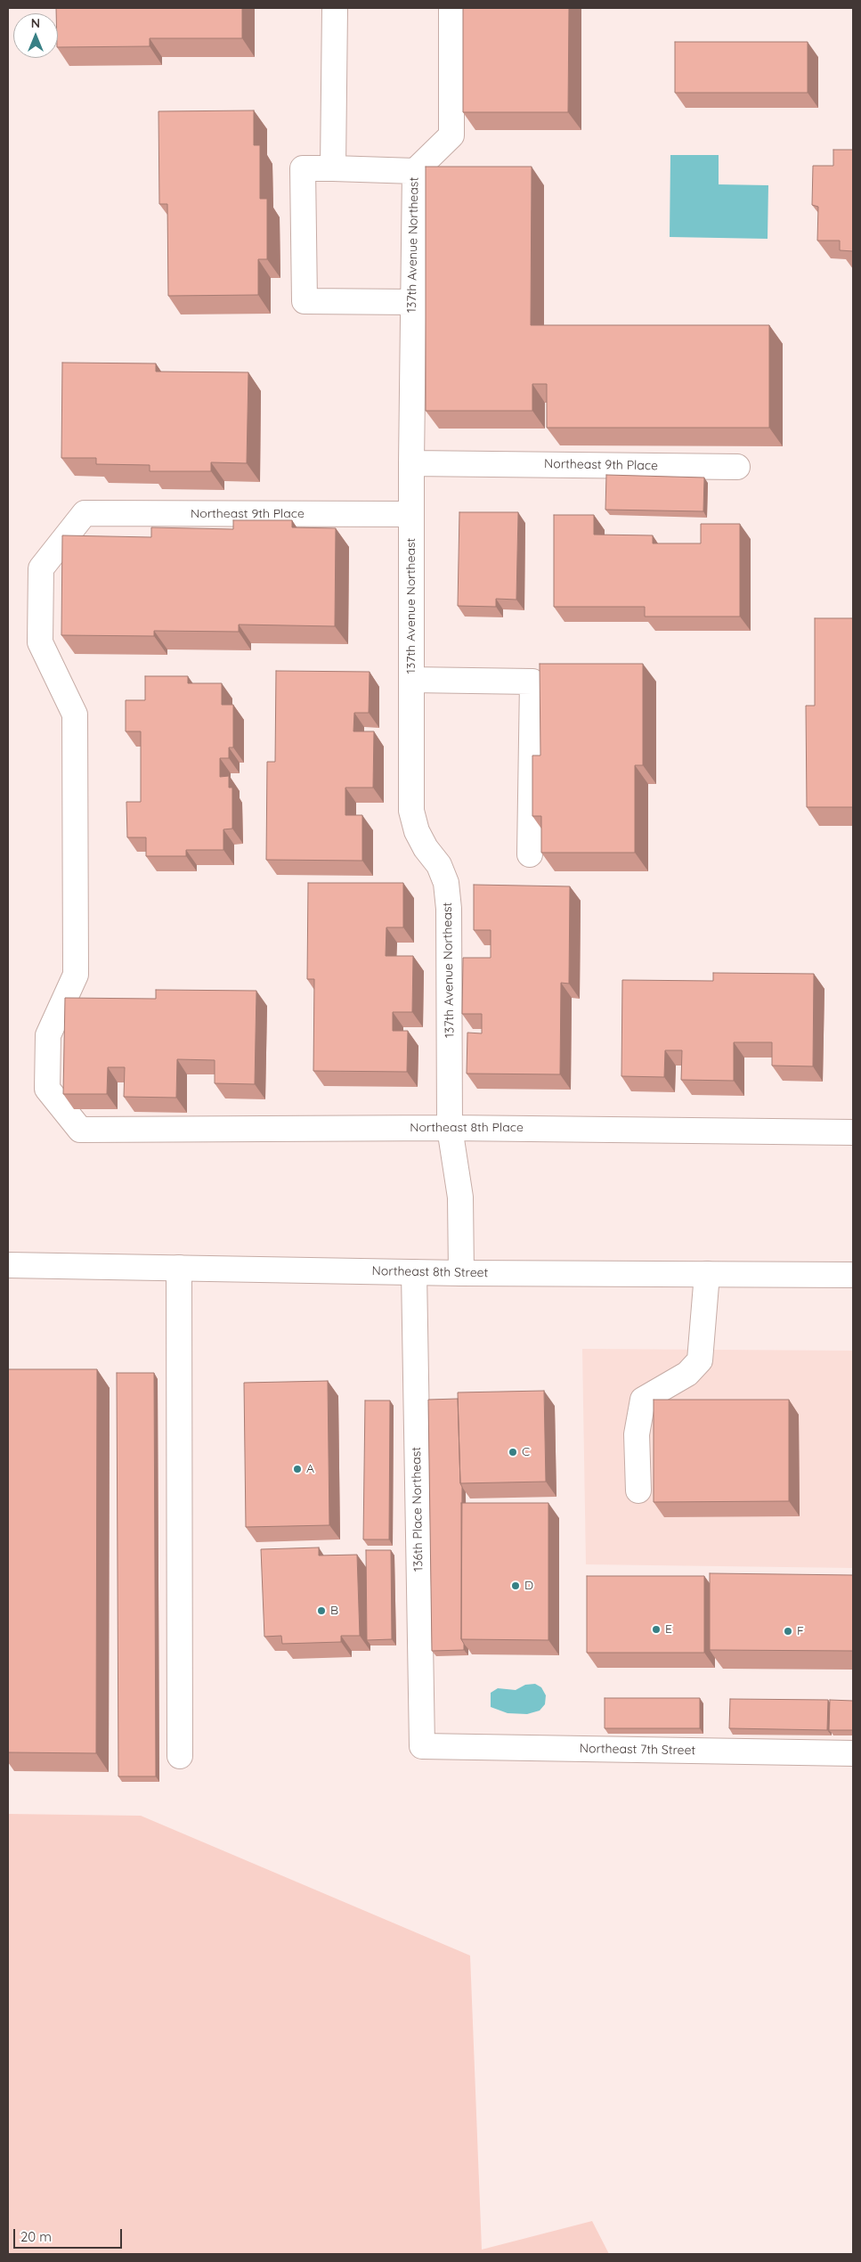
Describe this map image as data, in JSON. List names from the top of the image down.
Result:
{
  "streets": {
    "main road": [
      "137th Avenue Northeast",
      "Northeast 9th Place",
      "Northeast 8th Place",
      "Northeast 8th Street",
      "136th Place Northeast",
      "Northeast 7th Street"
    ]
  },
  "crossings": [
    ["137th Avenue Northeast", "Northeast 9th Place"],
    ["137th Avenue Northeast", "Northeast 8th Place"],
    ["137th Avenue Northeast", "Northeast 8th Street"],
    ["Northeast 9th Place", "Northeast 8th Place"],
    ["Northeast 8th Street", "136th Place Northeast"],
    ["136th Place Northeast", "Northeast 7th Street"]
  ],
  "places": [
    "C",
    "A",
    "D",
    "B",
    "E",
    "F"
  ],
  "scale_bar": "20 m",
  "north": "top"
}
